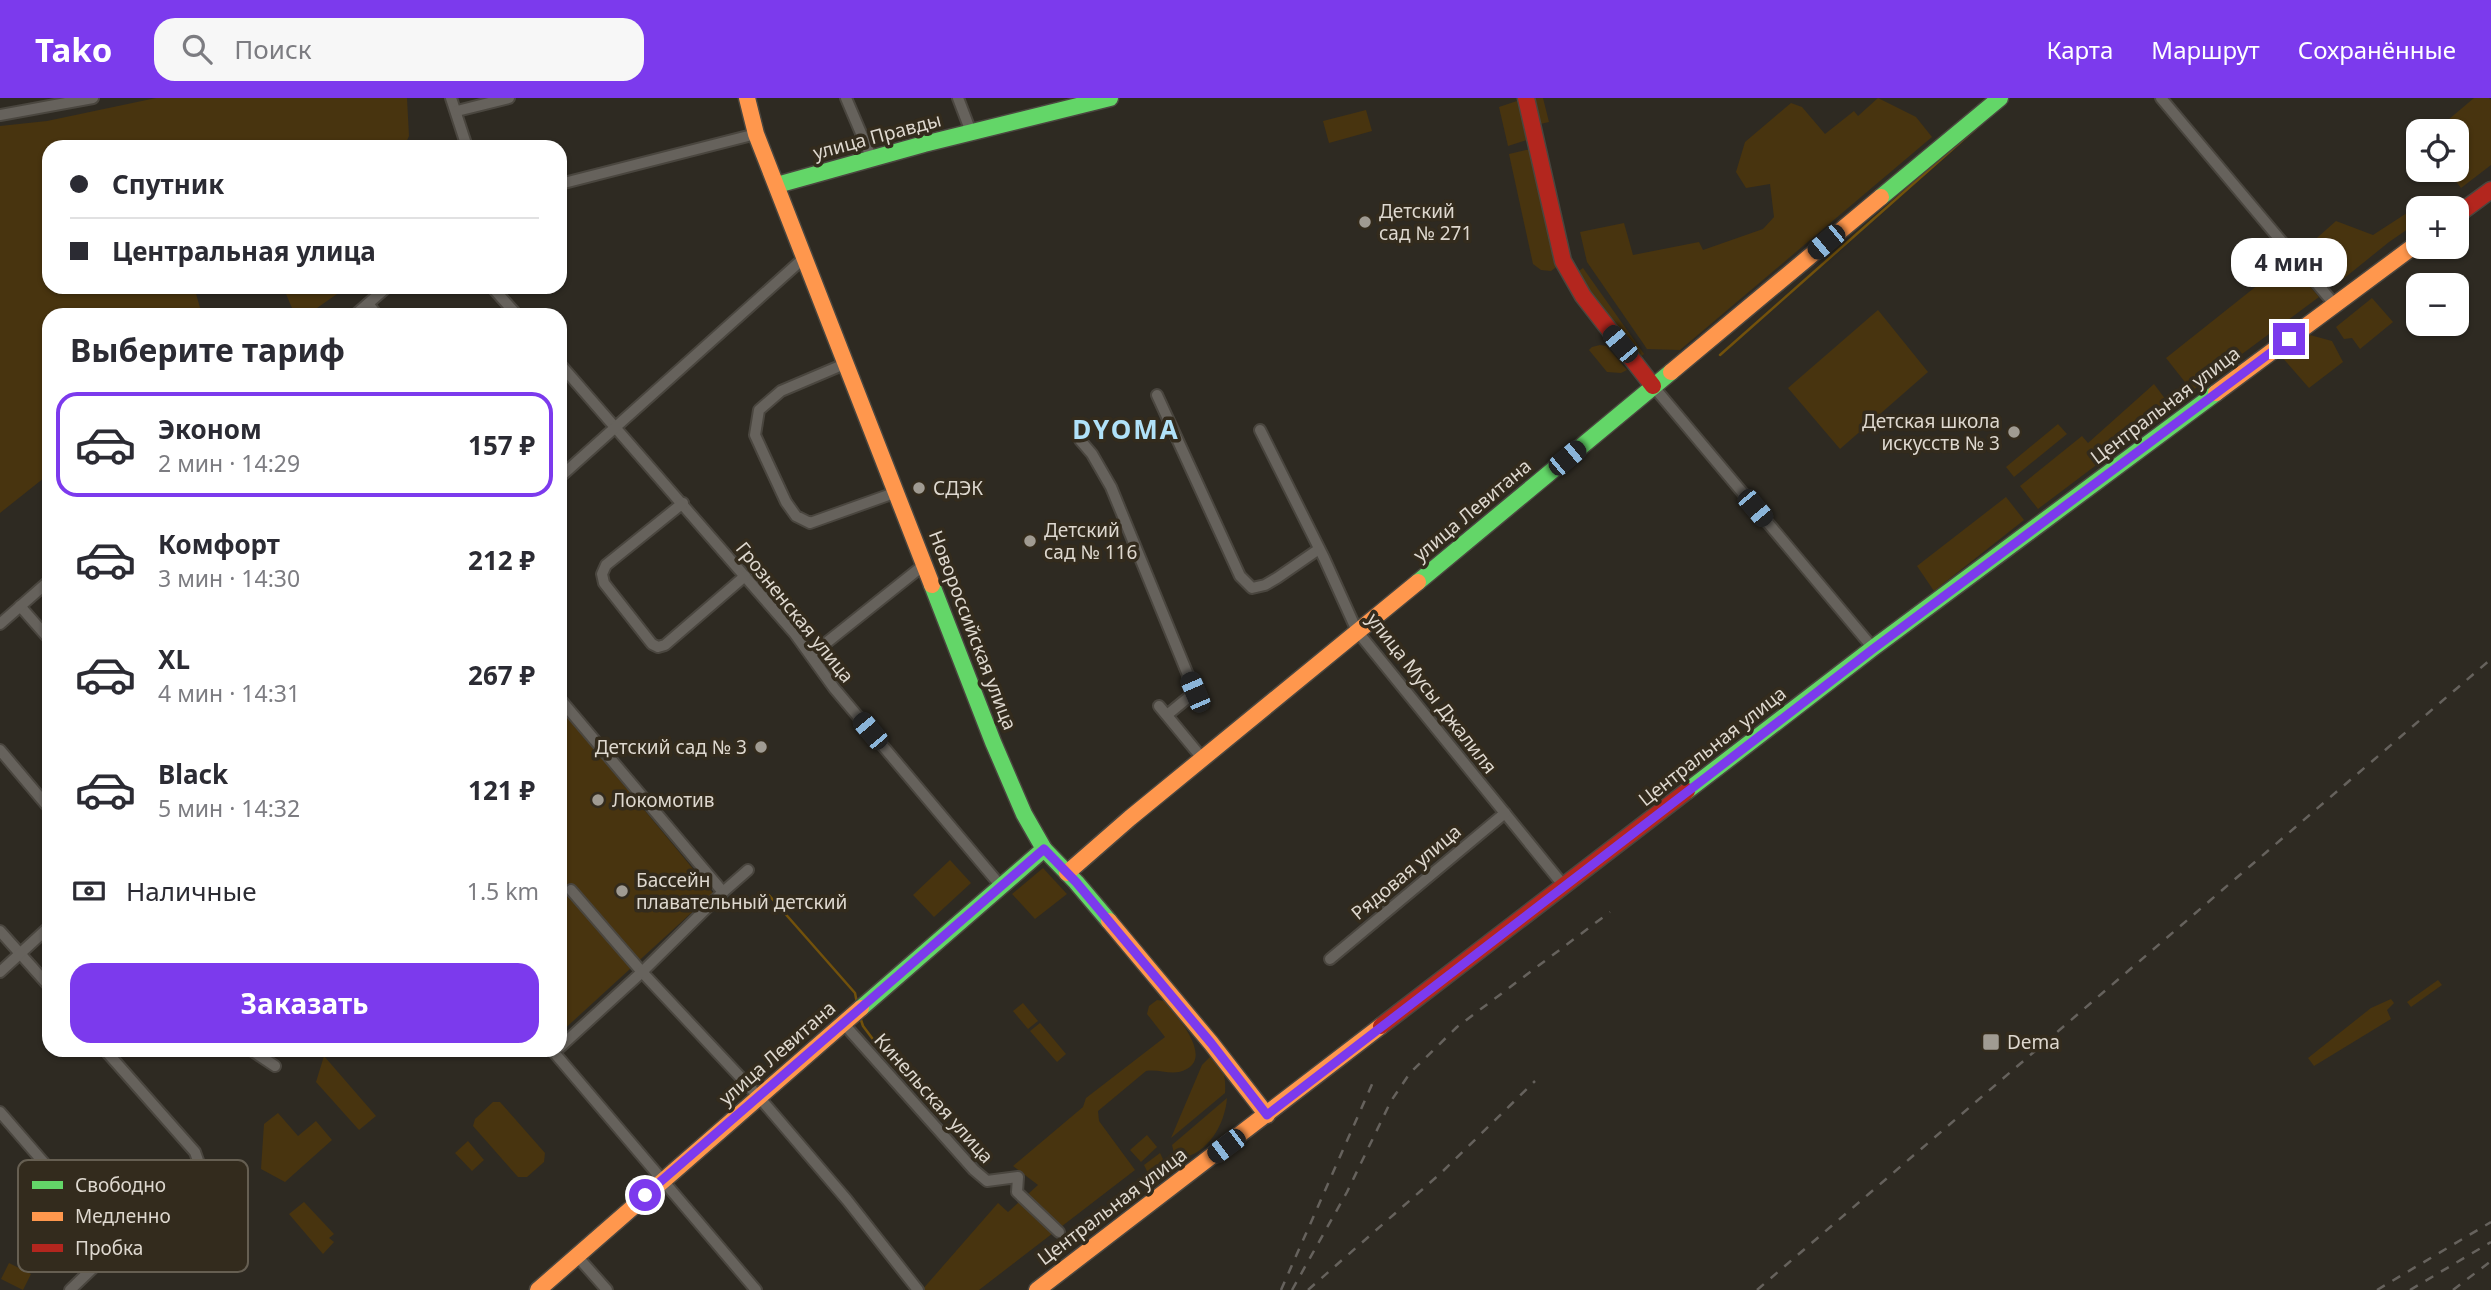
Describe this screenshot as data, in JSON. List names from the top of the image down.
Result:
{
  "streets": {
    "main road": [
      "улица Правды",
      "Центральная улица",
      "улица Левитана",
      "Новороссийская улица"
    ],
    "street": [
      "Грозненская улица",
      "улица Мусы Джалиля",
      "Рядовая улица",
      "Кинельская улица"
    ]
  },
  "crossings": [
    ["улица Правды", "Новороссийская улица"],
    ["Центральная улица", "Новороссийская улица"],
    ["Центральная улица", "улица Мусы Джалиля"],
    ["улица Левитана", "Грозненская улица"],
    ["улица Левитана", "Новороссийская улица"],
    ["улица Левитана", "улица Мусы Джалиля"],
    ["улица Левитана", "Кинельская улица"],
    ["улица Мусы Джалиля", "Рядовая улица"]
  ],
  "districts": ["DYOMA"],
  "places": {
    "other": [
      "Детский сад № 271",
      "Детская школа искусств № 3",
      "СДЭК",
      "Детский сад № 116",
      "Детский сад № 3",
      "Локомотив",
      "Бассейн плавательный детский"
    ],
    "transit": ["Dema"]
  },
  "legend": ["Свободно", "Медленно", "Пробка"],
  "page": {
    "header": "Tako",
    "search": "Поиск",
    "nav": ["Карта", "Маршрут", "Сохранённые"],
    "map_buttons": ["+", "−"],
    "banner": ["Спутник", "Центральная улица"],
    "bubble": "4 мин",
    "heading": "Выберите тариф",
    "list": [
      {
        "name": "Эконом",
        "note": "2 мин · 14:29",
        "value": "157 ₽"
      },
      {
        "name": "Комфорт",
        "note": "3 мин · 14:30",
        "value": "212 ₽"
      },
      {
        "name": "XL",
        "note": "4 мин · 14:31",
        "value": "267 ₽"
      },
      {
        "name": "Black",
        "note": "5 мин · 14:32",
        "value": "121 ₽"
      }
    ],
    "pay": ["Наличные", "1.5 km"],
    "buttons": "Заказать"
  }
}
